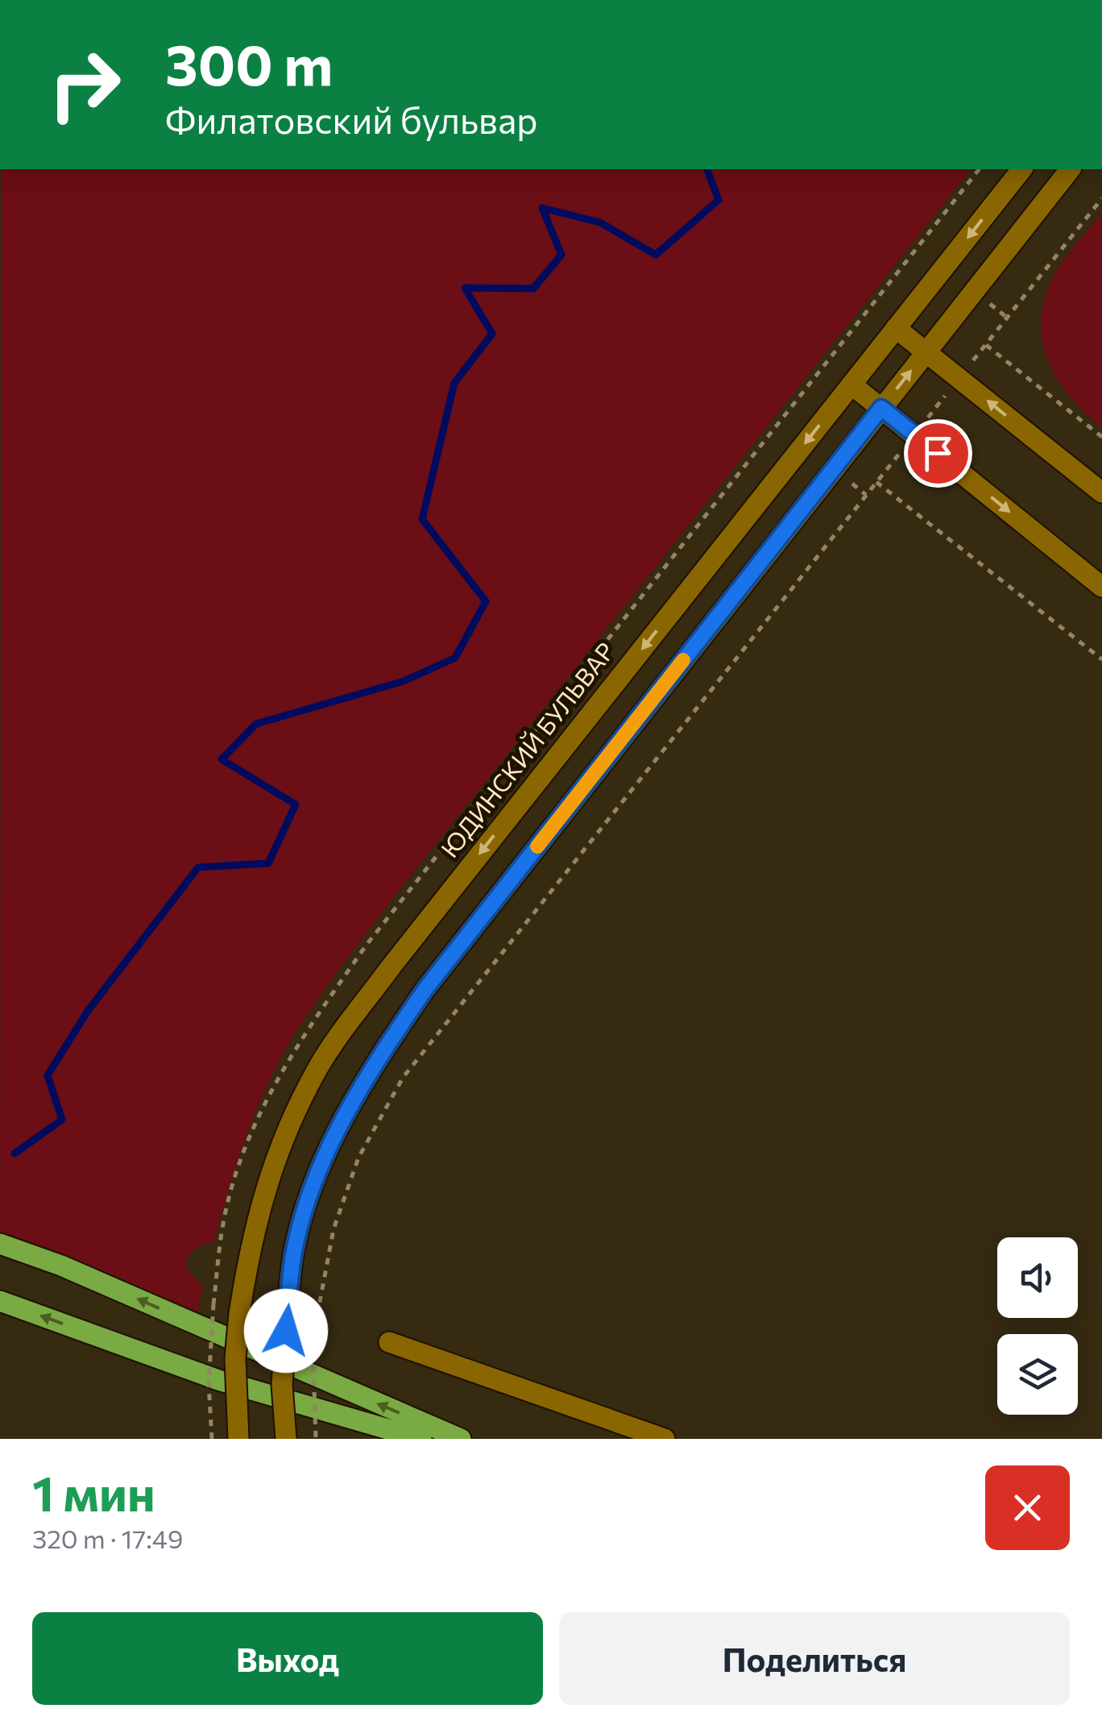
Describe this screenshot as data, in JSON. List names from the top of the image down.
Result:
{
  "streets": {
    "street": ["ЮДИНСКИЙ БУЛЬВАР"]
  },
  "page": {
    "turn": ["300 m", "Филатовский бульвар"],
    "heading": ["1 мин", "320 m · 17:49"],
    "buttons": ["Выход", "Поделиться"]
  }
}
